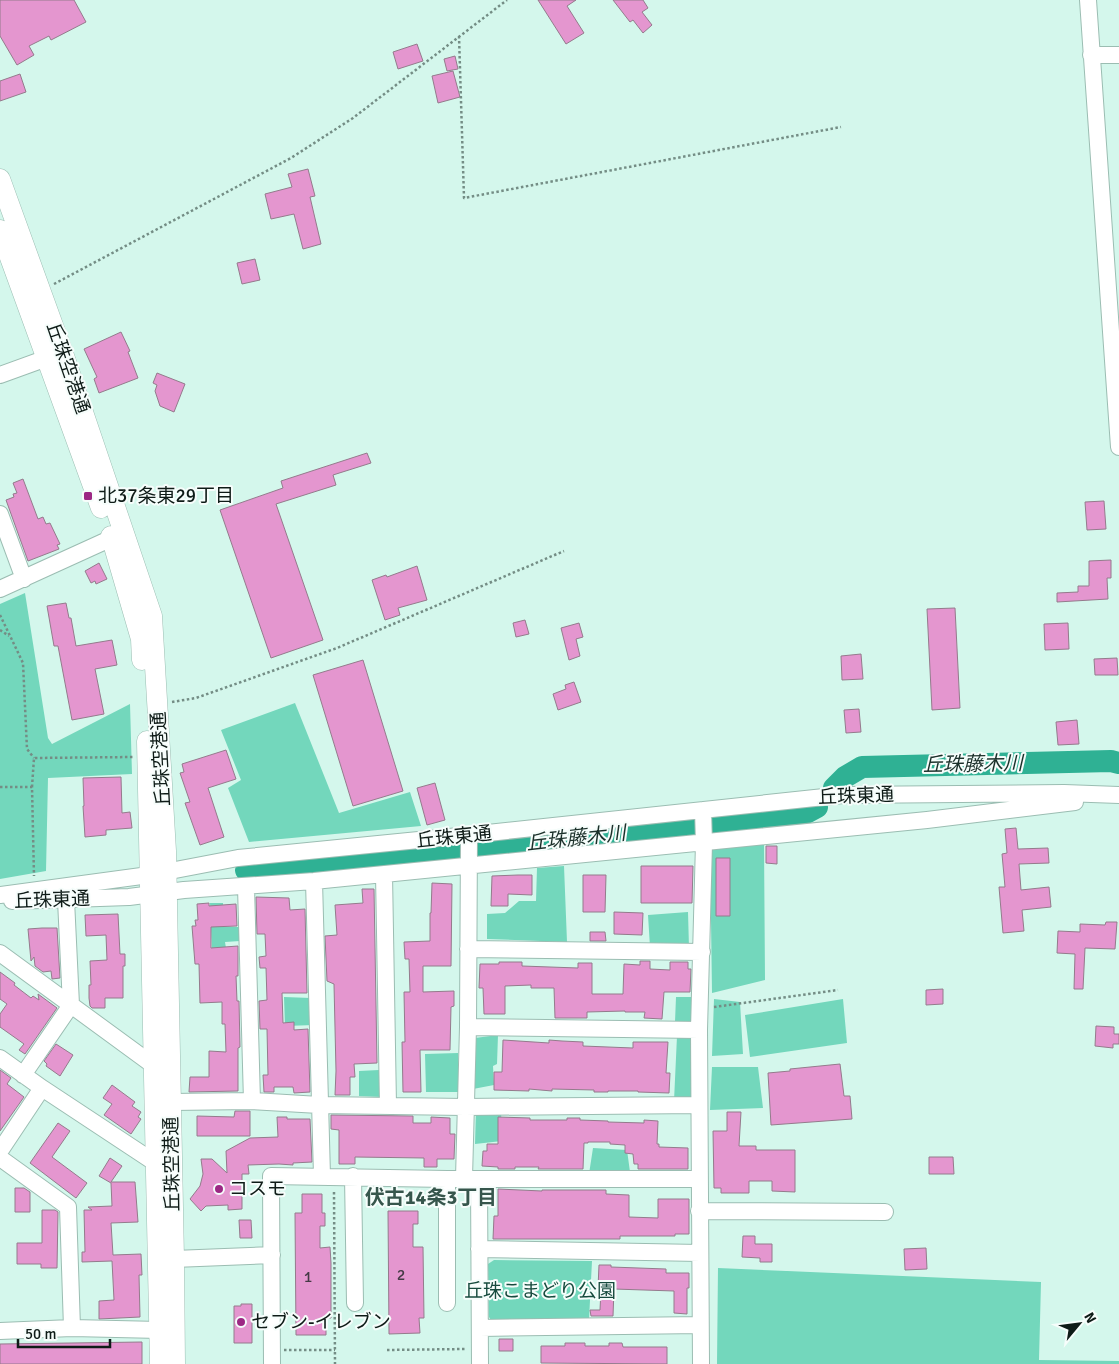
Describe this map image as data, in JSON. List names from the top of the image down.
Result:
{
  "streets": {
    "main road": ["丘珠空港通"],
    "street": ["丘珠東通"]
  },
  "crossings": [
    ["丘珠空港通", "丘珠東通"]
  ],
  "districts": ["伏古14条3丁目"],
  "water": ["丘珠藤木川"],
  "parks": ["丘珠こまどり公園"],
  "places": {
    "transit": ["北37条東29丁目"],
    "other": ["コスモ", "セブン-イレブン"]
  },
  "house_numbers": ["2", "1"],
  "scale_bar": "50 m",
  "north": "top right"
}
